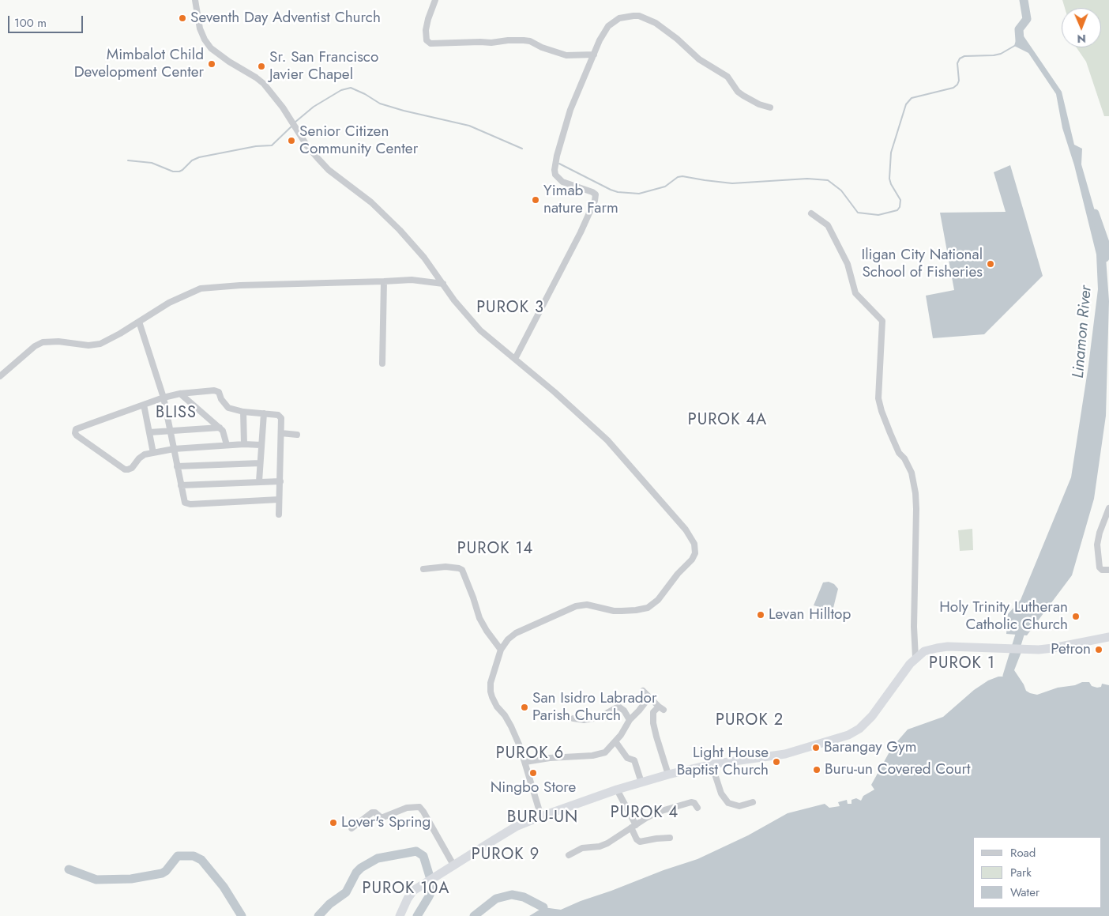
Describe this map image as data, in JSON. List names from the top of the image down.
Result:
{
  "districts": [
    "PUROK 3",
    "BLISS",
    "PUROK 4A",
    "PUROK 14",
    "PUROK 1",
    "PUROK 2",
    "PUROK 6",
    "PUROK 4",
    "BURU-UN",
    "PUROK 9",
    "PUROK 10A"
  ],
  "water": ["Linamon River"],
  "places": [
    "Seventh Day Adventist Church",
    "Mimbalot Child Development Center",
    "Sr. San Francisco Javier Chapel",
    "Senior Citizen Community Center",
    "Yimab nature Farm",
    "Iligan City National School of Fisheries",
    "Levan Hilltop",
    "Holy Trinity Lutheran Catholic Church",
    "Petron",
    "San Isidro Labrador Parish Church",
    "Barangay Gym",
    "Light House Baptist Church",
    "Buru-un Covered Court",
    "Ningbo Store",
    "Lover's Spring"
  ],
  "legend": ["Road", "Park", "Water"],
  "scale_bar": "100 m",
  "north": "bottom"
}
